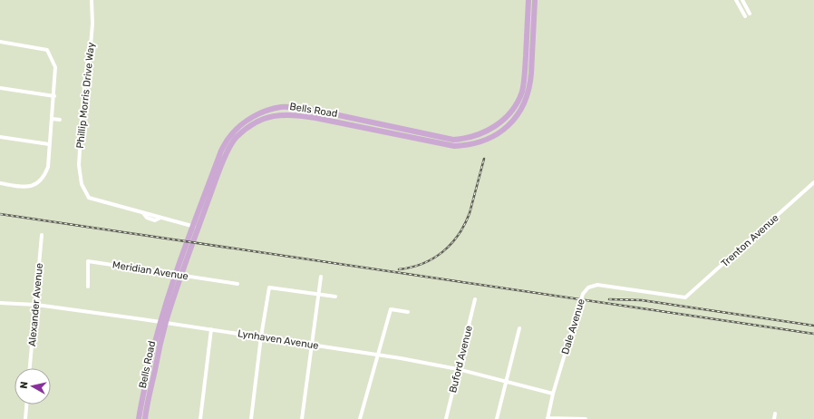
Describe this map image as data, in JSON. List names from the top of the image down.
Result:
{
  "streets": {
    "main road": ["Bells Road"],
    "street": [
      "Phillip Morris Drive Way",
      "Trenton Avenue",
      "Meridian Avenue",
      "Alexander Avenue",
      "Dale Avenue",
      "Lynhaven Avenue",
      "Buford Avenue"
    ]
  },
  "crossings": [
    ["Phillip Morris Drive Way", "Bells Road"],
    ["Bells Road", "Meridian Avenue"],
    ["Bells Road", "Lynhaven Avenue"],
    ["Trenton Avenue", "Dale Avenue"],
    ["Alexander Avenue", "Lynhaven Avenue"],
    ["Dale Avenue", "Lynhaven Avenue"],
    ["Lynhaven Avenue", "Buford Avenue"]
  ],
  "north": "left"
}
